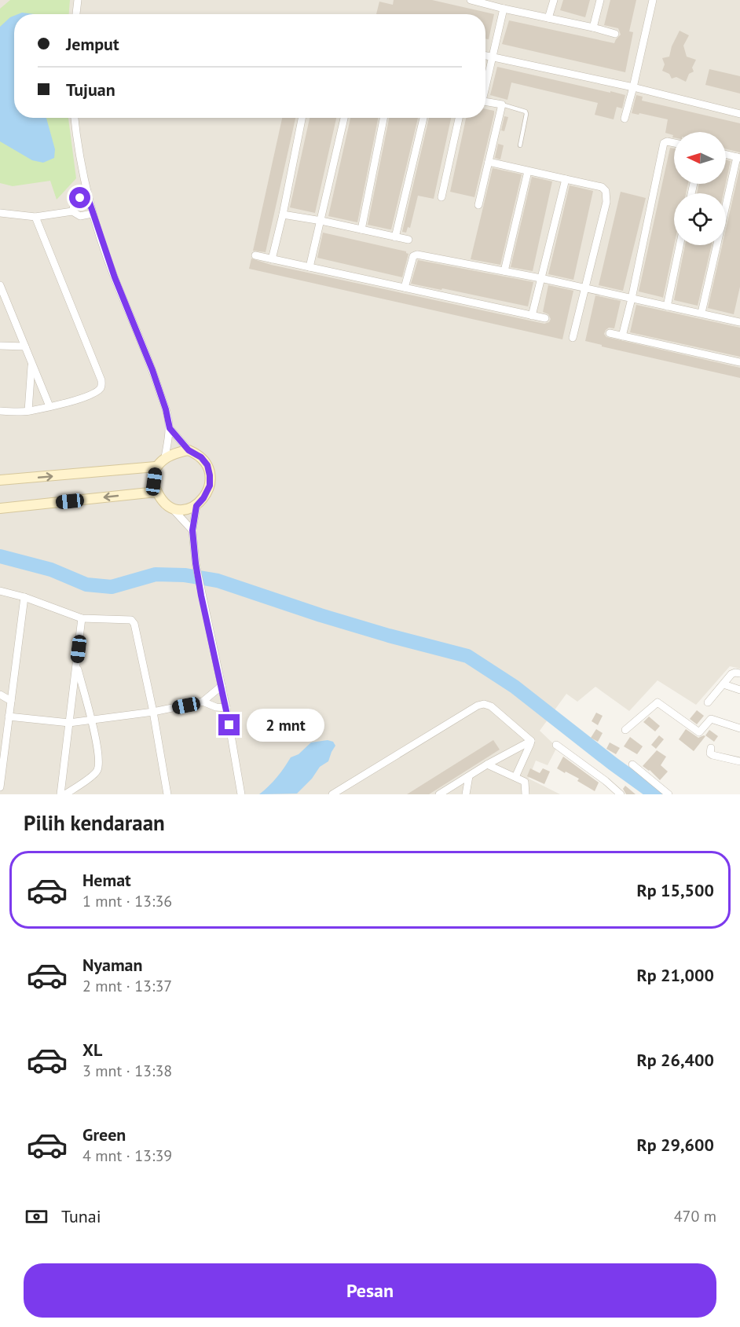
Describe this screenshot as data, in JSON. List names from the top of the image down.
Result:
{
  "north": "left",
  "page": {
    "banner": ["Jemput", "Tujuan"],
    "bubble": "2 mnt",
    "heading": "Pilih kendaraan",
    "list": [
      {
        "name": "Hemat",
        "note": "1 mnt · 13:36",
        "value": "Rp 15,500"
      },
      {
        "name": "Nyaman",
        "note": "2 mnt · 13:37",
        "value": "Rp 21,000"
      },
      {
        "name": "XL",
        "note": "3 mnt · 13:38",
        "value": "Rp 26,400"
      },
      {
        "name": "Green",
        "note": "4 mnt · 13:39",
        "value": "Rp 29,600"
      }
    ],
    "pay": ["Tunai", "470 m"],
    "buttons": "Pesan"
  }
}
